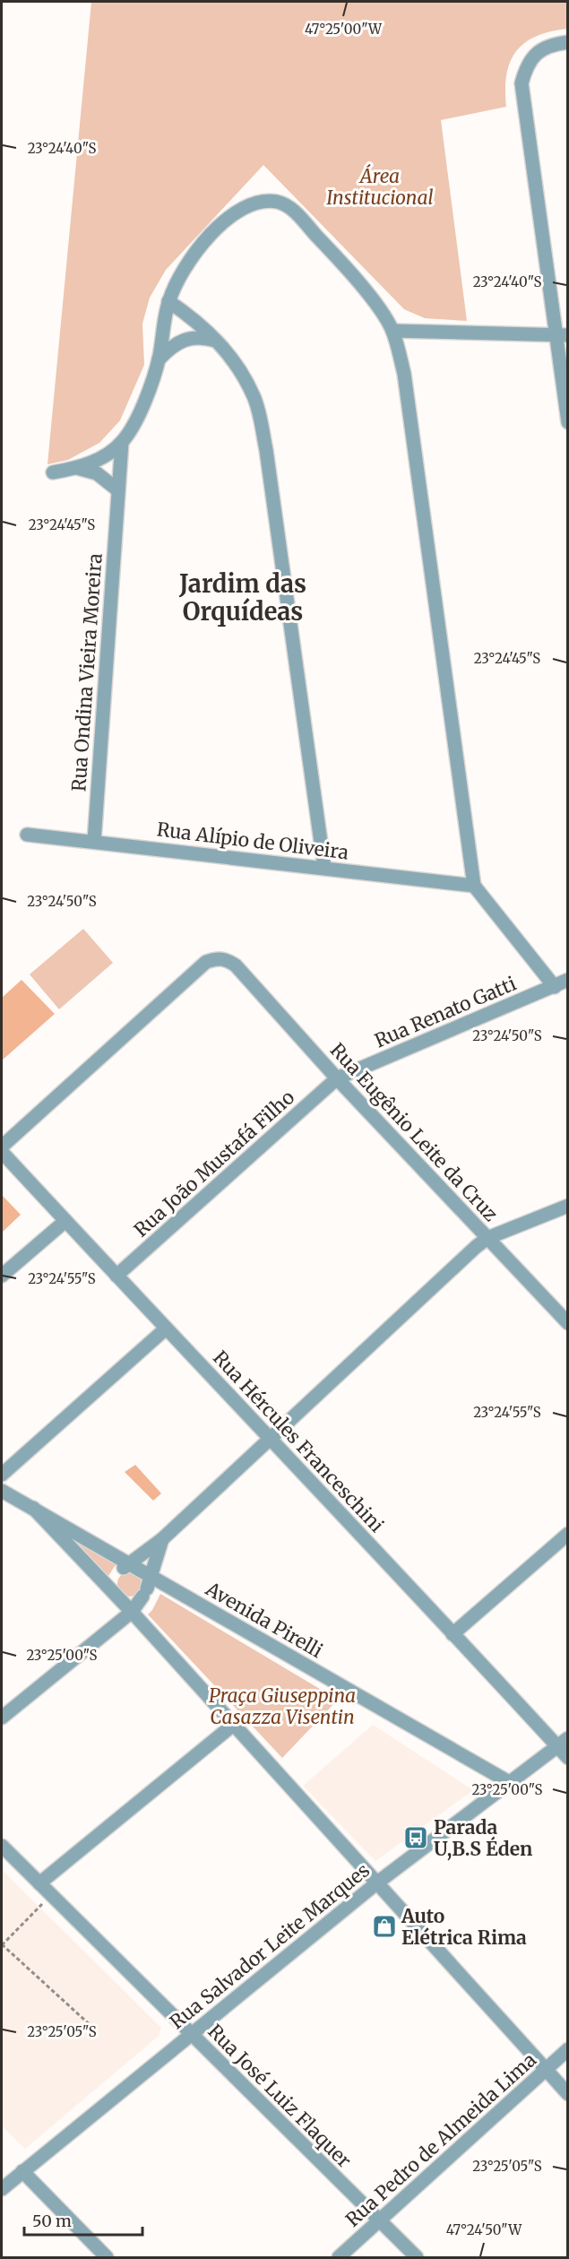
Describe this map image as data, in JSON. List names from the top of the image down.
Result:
{
  "streets": {
    "street": [
      "Rua Ondina Vieira Moreira",
      "Rua Alípio de Oliveira",
      "Rua Renato Gatti",
      "Rua Eugênio Leite da Cruz",
      "Rua João Mustafá Filho",
      "Rua Hércules Franceschini",
      "Avenida Pirelli",
      "Rua Salvador Leite Marques",
      "Rua José Luiz Flaquer",
      "Rua Pedro de Almeida Lima"
    ]
  },
  "crossings": [
    ["Rua Ondina Vieira Moreira", "Rua Alípio de Oliveira"],
    ["Rua Renato Gatti", "Rua Eugênio Leite da Cruz"],
    ["Rua Renato Gatti", "Rua João Mustafá Filho"],
    ["Rua Eugênio Leite da Cruz", "Rua João Mustafá Filho"],
    ["Rua João Mustafá Filho", "Rua Hércules Franceschini"],
    ["Rua Hércules Franceschini", "Rua Salvador Leite Marques"],
    ["Avenida Pirelli", "Rua Salvador Leite Marques"],
    ["Rua Salvador Leite Marques", "Rua José Luiz Flaquer"],
    ["Rua José Luiz Flaquer", "Rua Pedro de Almeida Lima"]
  ],
  "districts": ["Jardim das Orquídeas"],
  "parks": ["Área Institucional", "Praça Giuseppina Casazza Visentin"],
  "places": {
    "bus stop": ["Parada U,B.S Éden"],
    "shop": ["Auto Elétrica Rima"]
  },
  "scale_bar": "50 m",
  "coordinates": [
    "47°25'00\"W",
    "23°24'40\"S",
    "23°24'45\"S",
    "23°24'50\"S",
    "23°24'55\"S",
    "23°25'00\"S",
    "23°25'05\"S",
    "47°24'50\"W"
  ]
}
